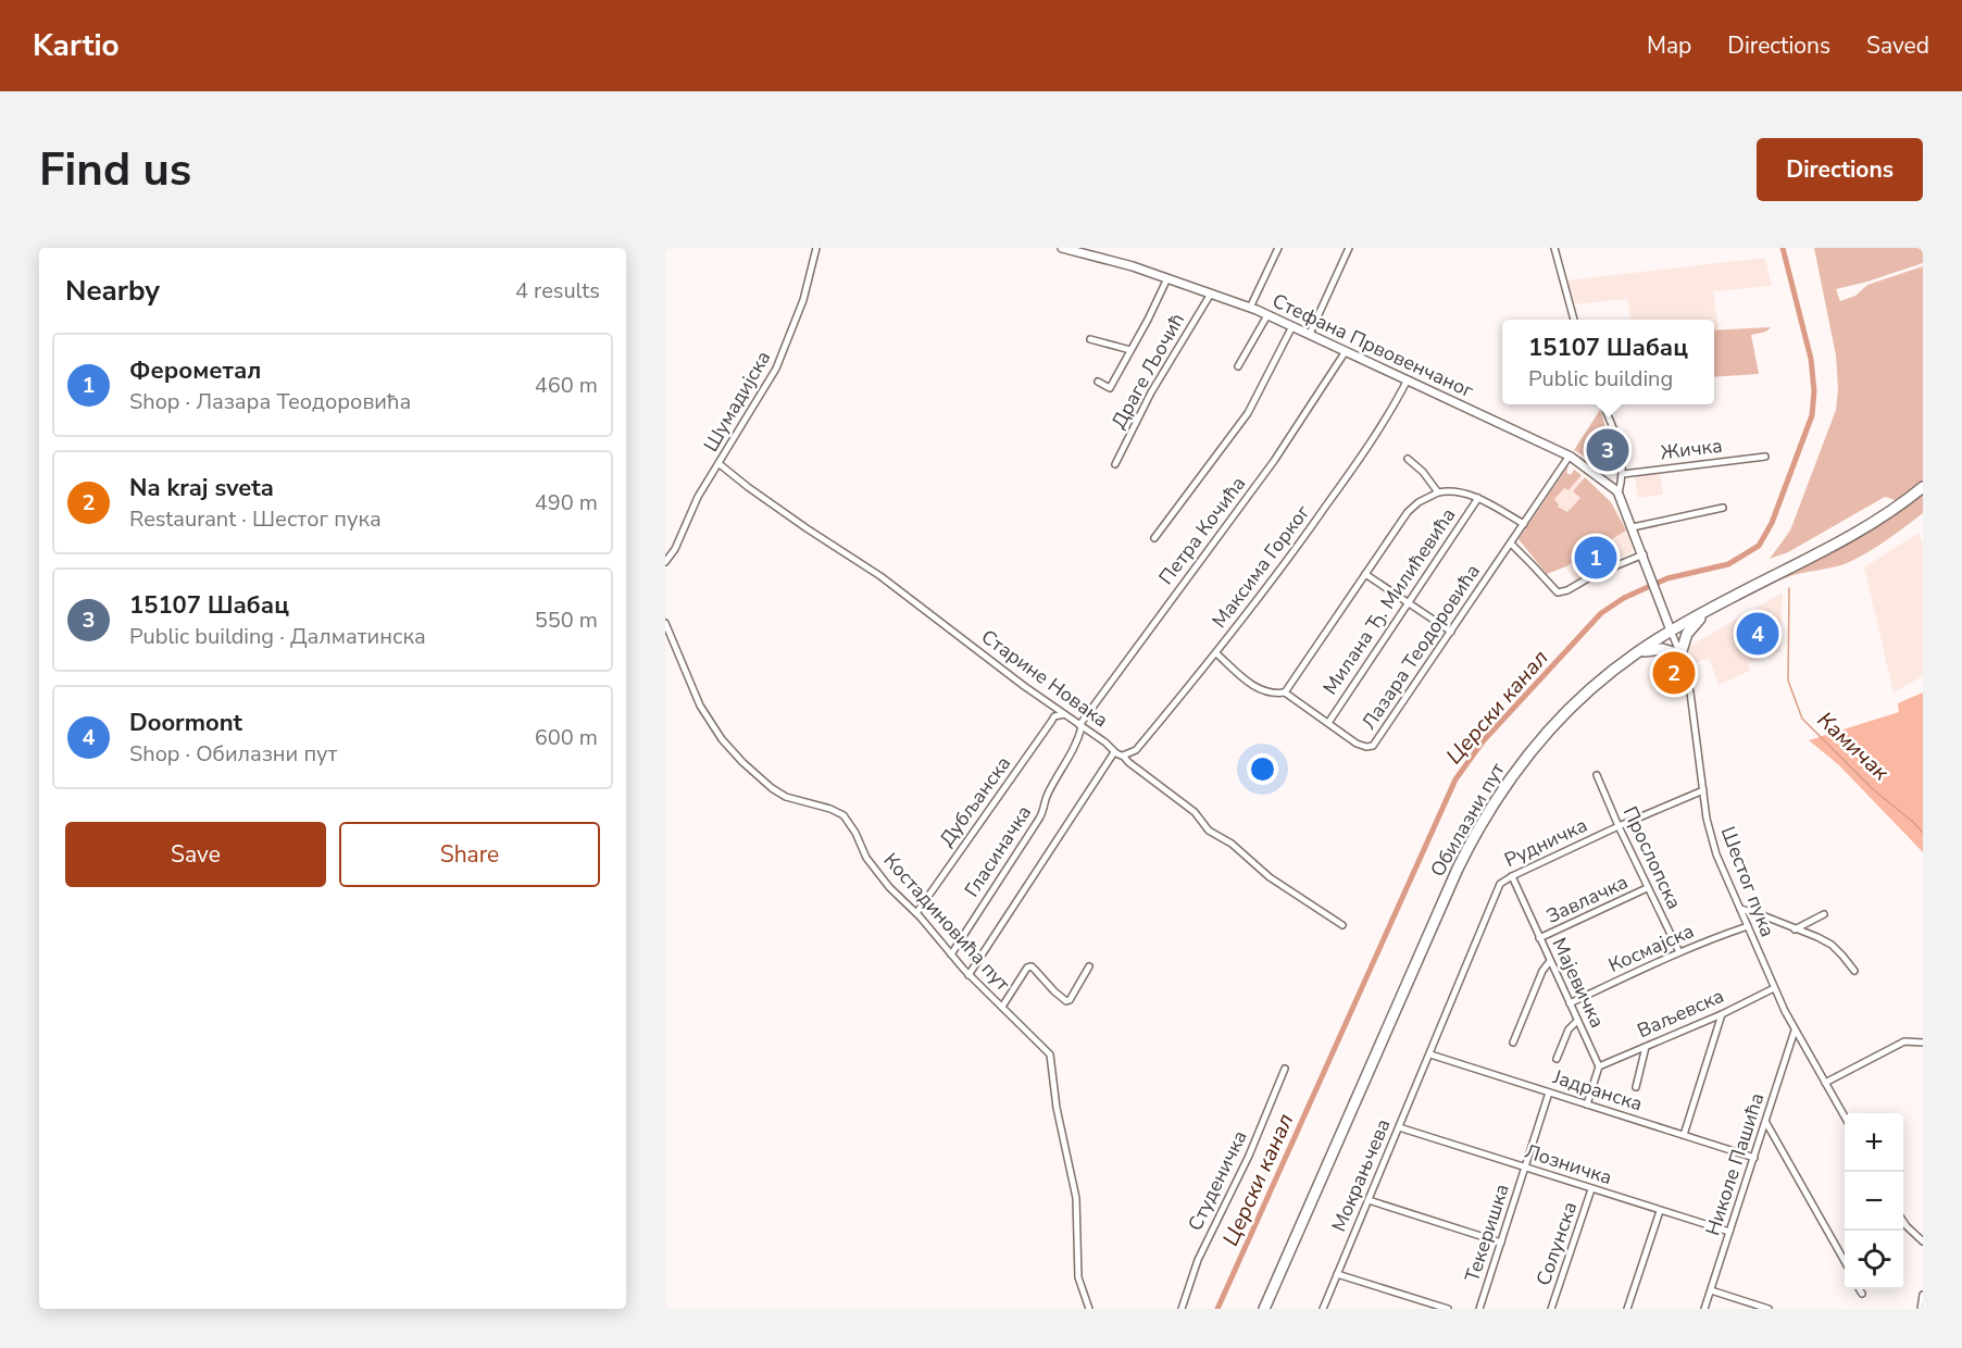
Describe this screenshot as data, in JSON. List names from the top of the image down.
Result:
{
  "streets": {
    "main road": ["Обилазни пут"],
    "street": [
      "Стефана Првовенчаног",
      "Драге Љочић",
      "Шумадијска",
      "Жичка",
      "Петра Кочића",
      "Максима Горког",
      "Милана Ђ. Милићевића",
      "Лазара Теодоровића",
      "Старине Новака",
      "Дубљанска",
      "Рудничка",
      "Гласиначка",
      "Прослопска",
      "Шестог пука",
      "Завлачка",
      "Костадиновића пут",
      "Космајска",
      "Мајевичка",
      "Ваљевска",
      "Јадранска",
      "Лозничка",
      "Николе Пашића",
      "Мокрањчева",
      "Студеничка",
      "Текеришка",
      "Солунска"
    ]
  },
  "crossings": [
    ["Стефана Првовенчаног", "Драге Љочић"],
    ["Стефана Првовенчаног", "Петра Кочића"],
    ["Стефана Првовенчаног", "Максима Горког"],
    ["Стефана Првовенчаног", "Лазара Теодоровића"],
    ["Стефана Првовенчаног", "Обилазни пут"],
    ["Стефана Првовенчаног", "Шестог пука"],
    ["Шумадијска", "Старине Новака"],
    ["Петра Кочића", "Старине Новака"],
    ["Петра Кочића", "Гласиначка"],
    ["Максима Горког", "Старине Новака"],
    ["Милана Ђ. Милићевића", "Лазара Теодоровића"],
    ["Старине Новака", "Дубљанска"],
    ["Старине Новака", "Гласиначка"],
    ["Дубљанска", "Костадиновића пут"],
    ["Обилазни пут", "Шестог пука"],
    ["Рудничка", "Прослопска"],
    ["Рудничка", "Шестог пука"],
    ["Рудничка", "Мајевичка"],
    ["Рудничка", "Јадранска"],
    ["Рудничка", "Мокрањчева"],
    ["Гласиначка", "Костадиновића пут"],
    ["Прослопска", "Завлачка"],
    ["Прослопска", "Космајска"],
    ["Шестог пука", "Космајска"],
    ["Шестог пука", "Ваљевска"],
    ["Шестог пука", "Николе Пашића"],
    ["Завлачка", "Мајевичка"],
    ["Космајска", "Мајевичка"],
    ["Мајевичка", "Ваљевска"],
    ["Јадранска", "Николе Пашића"],
    ["Јадранска", "Мокрањчева"],
    ["Јадранска", "Текеришка"],
    ["Лозничка", "Николе Пашића"],
    ["Лозничка", "Мокрањчева"],
    ["Лозничка", "Текеришка"],
    ["Лозничка", "Солунска"]
  ],
  "water": ["Церски канал", "Камичак"],
  "page": {
    "header": "Kartio",
    "nav": ["Map", "Directions", "Saved"],
    "buttons": [
      "Directions",
      ["Save", "Share"]
    ],
    "title": "Find us",
    "heading": ["Nearby", "4 results"],
    "popup": ["15107 Шабац", "Public building"],
    "list": [
      {
        "mark": "1",
        "name": "Ферометал",
        "note": "Shop · Лазара Теодоровића",
        "value": "460 m"
      },
      {
        "mark": "2",
        "name": "Na kraj sveta",
        "note": "Restaurant · Шестог пука",
        "value": "490 m"
      },
      {
        "mark": "3",
        "name": "15107 Шабац",
        "note": "Public building · Далматинска",
        "value": "550 m"
      },
      {
        "mark": "4",
        "name": "Doormont",
        "note": "Shop · Обилазни пут",
        "value": "600 m"
      }
    ],
    "pins": [
      "3",
      "1",
      "4",
      "2"
    ],
    "map_buttons": ["+", "−"]
  }
}
